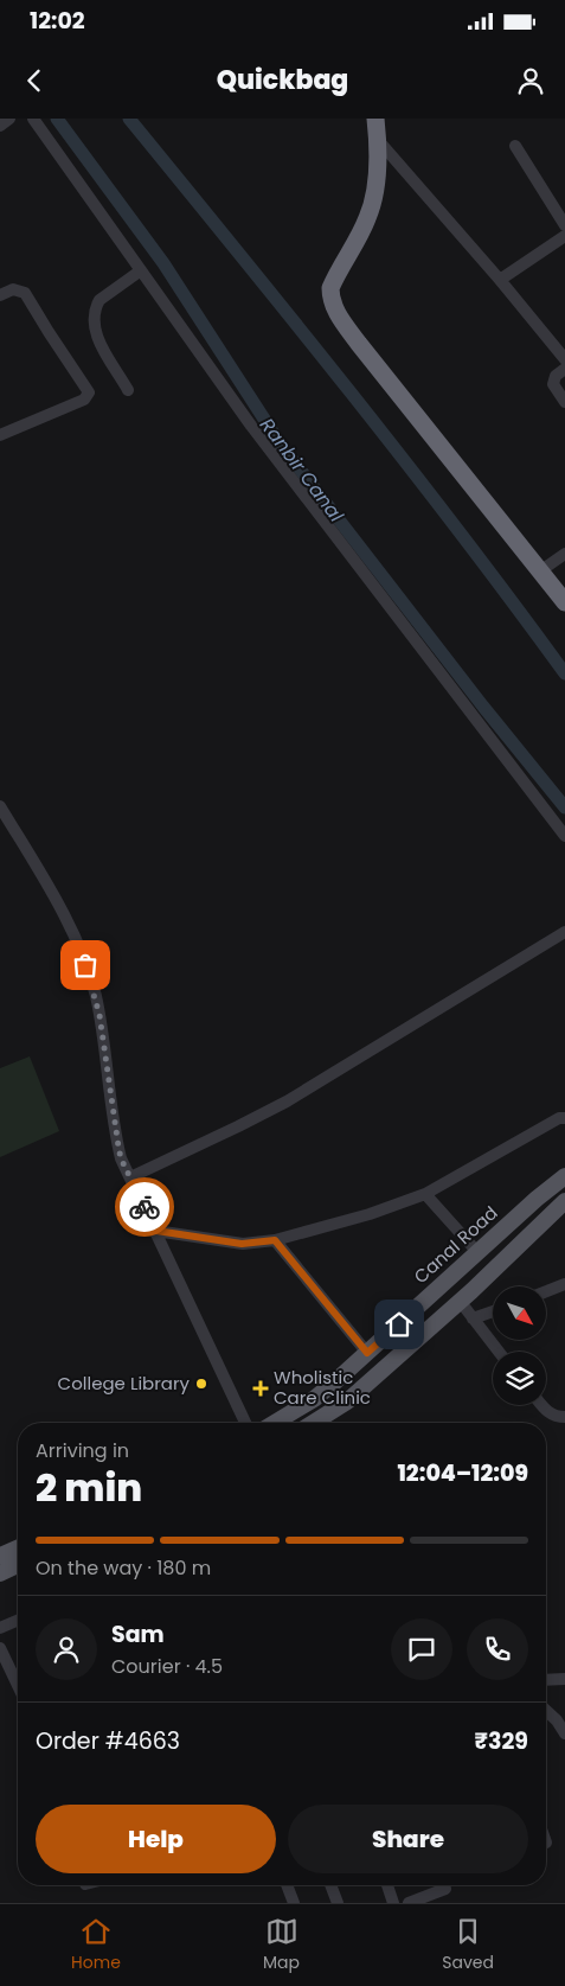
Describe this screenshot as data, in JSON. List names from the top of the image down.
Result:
{
  "streets": {
    "main road": ["Canal Road"]
  },
  "water": ["Ranbir Canal"],
  "places": {
    "other": ["College Library"],
    "health": ["Wholistic Care Clinic"]
  },
  "north": "bottom right",
  "page": {
    "status": "12:02",
    "header": "Quickbag",
    "heading": ["2 min", "Arriving in", "12:04–12:09"],
    "panel": [
      "Sam",
      "Courier · 4.5",
      "Order #4663",
      "₹329"
    ],
    "bar": "On the way · 180 m",
    "buttons": ["Help", "Share"],
    "tabs": ["Home", "Map", "Saved"]
  }
}
